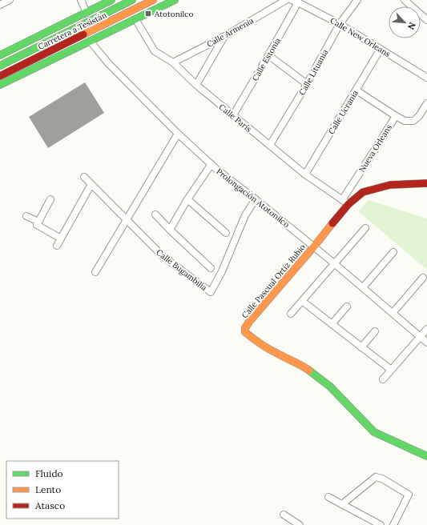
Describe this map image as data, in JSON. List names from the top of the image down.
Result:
{
  "streets": {
    "main road": ["Carretera a Tesistán", "Calle Pascual Ortiz Rubio"],
    "street": [
      "Calle Armenia",
      "Calle New Orleans",
      "Calle Estonia",
      "Calle Lituania",
      "Calle Ucrania",
      "Calle París",
      "Nueva Orleans",
      "Prolongación Atotonilco",
      "Calle Bugambilia"
    ]
  },
  "crossings": [
    ["Calle Armenia", "Calle París"],
    ["Calle New Orleans", "Calle Estonia"],
    ["Calle New Orleans", "Calle Lituania"],
    ["Calle New Orleans", "Calle Ucrania"],
    ["Calle Estonia", "Calle París"],
    ["Calle Lituania", "Calle París"],
    ["Calle Ucrania", "Calle París"],
    ["Calle París", "Nueva Orleans"],
    ["Calle París", "Calle Pascual Ortiz Rubio"],
    ["Nueva Orleans", "Calle Pascual Ortiz Rubio"],
    ["Prolongación Atotonilco", "Calle Bugambilia"],
    ["Prolongación Atotonilco", "Calle Pascual Ortiz Rubio"]
  ],
  "places": {
    "transit": ["Atotonilco"]
  },
  "legend": ["Fluido", "Lento", "Atasco"],
  "north": "bottom right"
}
